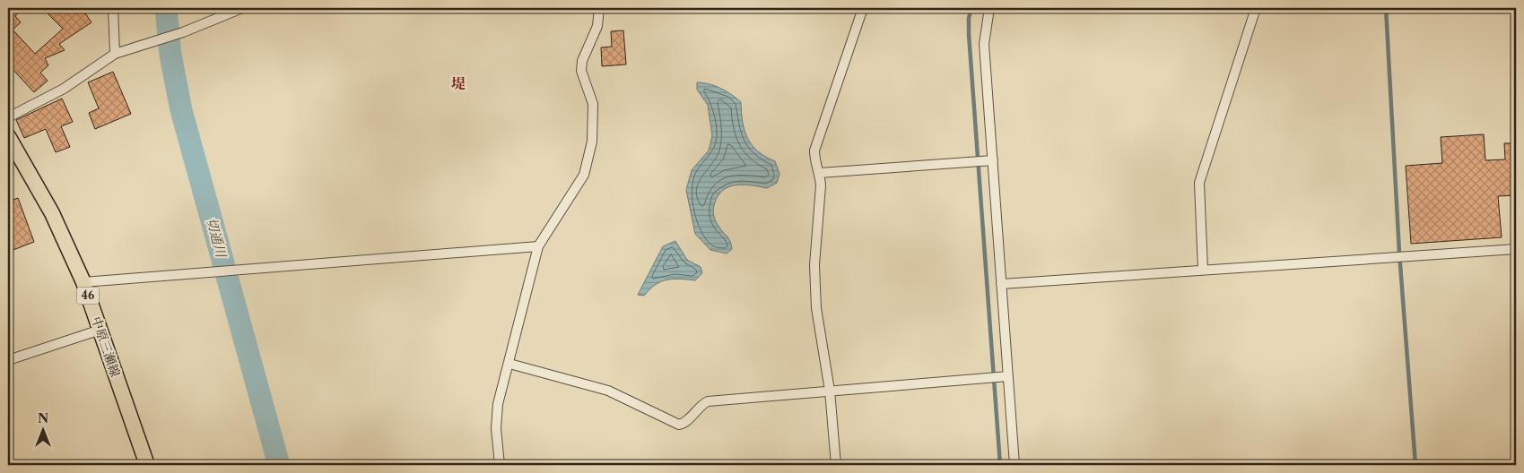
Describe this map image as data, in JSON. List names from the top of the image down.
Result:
{
  "streets": {
    "main road": ["46", "中原三瀬線"]
  },
  "districts": ["堤"],
  "water": ["切通川"],
  "north": "top"
}
